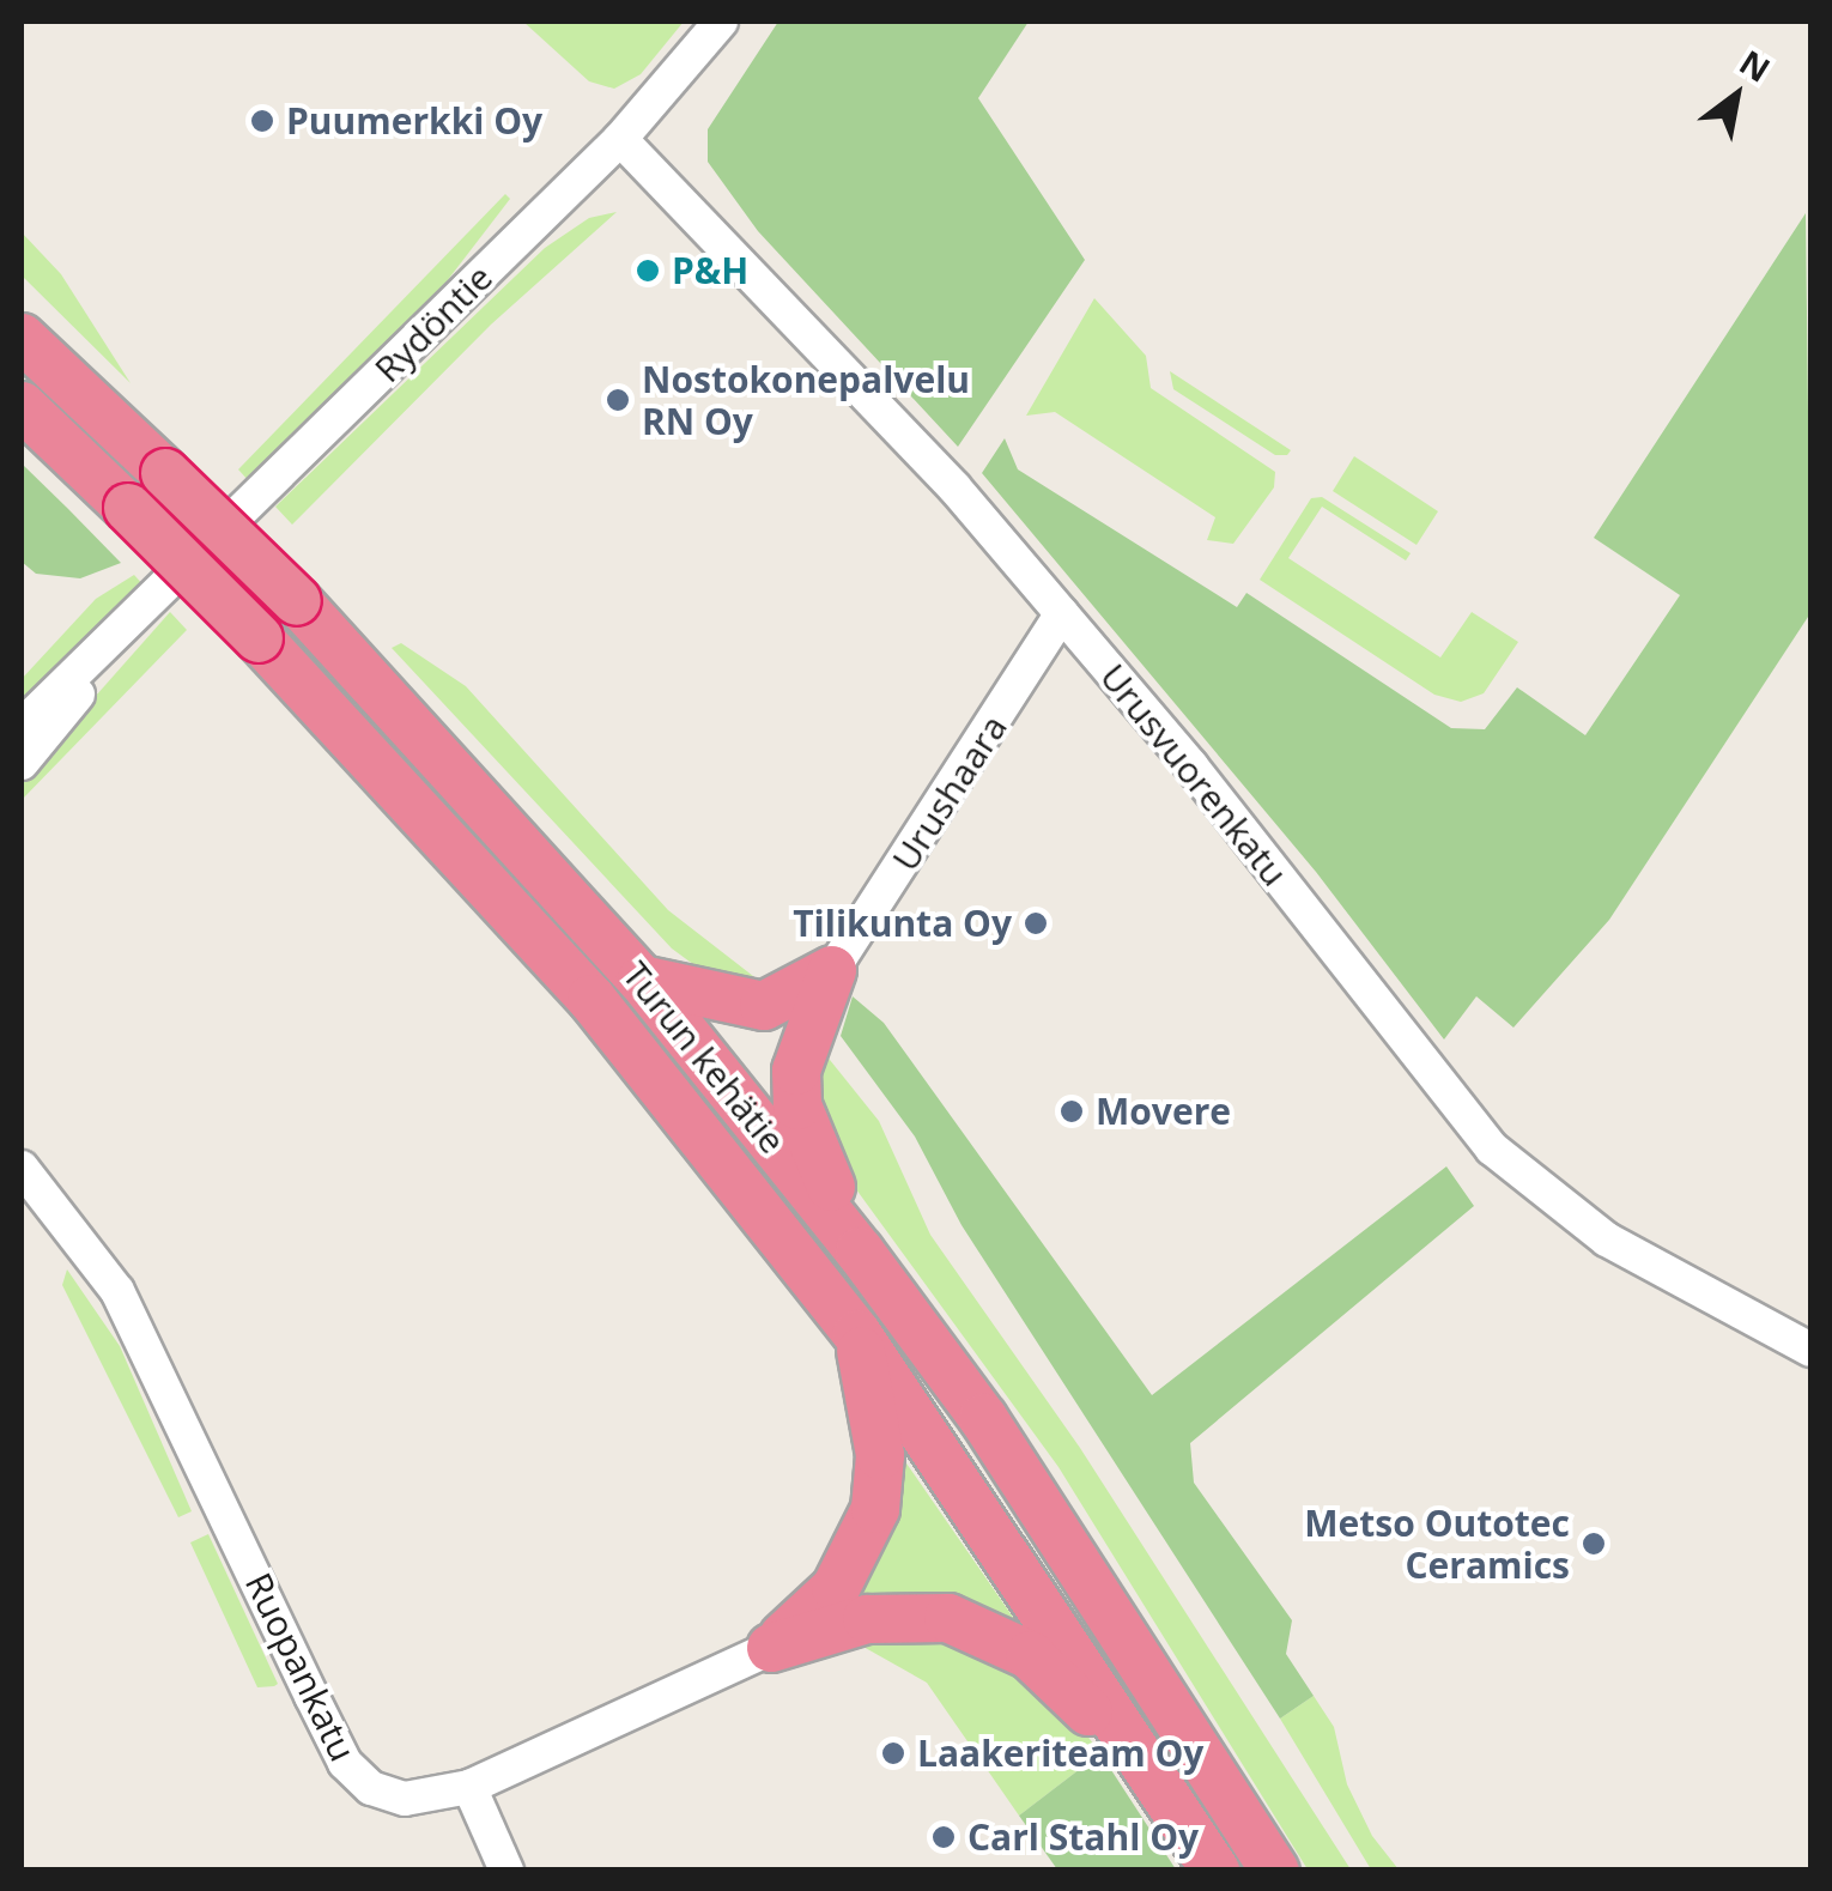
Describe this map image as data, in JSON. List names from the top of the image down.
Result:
{
  "streets": {
    "highway": ["Turun kehätie"],
    "street": [
      "Rydöntie",
      "Urusvuorenkatu",
      "Urushaara",
      "Ruopankatu"
    ]
  },
  "crossings": [
    ["Rydöntie", "Urusvuorenkatu"],
    ["Urusvuorenkatu", "Urushaara"]
  ],
  "places": [
    "Puumerkki Oy",
    "P&H",
    "Nostokonepalvelu RN Oy",
    "Tilikunta Oy",
    "Movere",
    "Metso Outotec Ceramics",
    "Laakeriteam Oy",
    "Carl Stahl Oy"
  ],
  "north": "top right"
}
